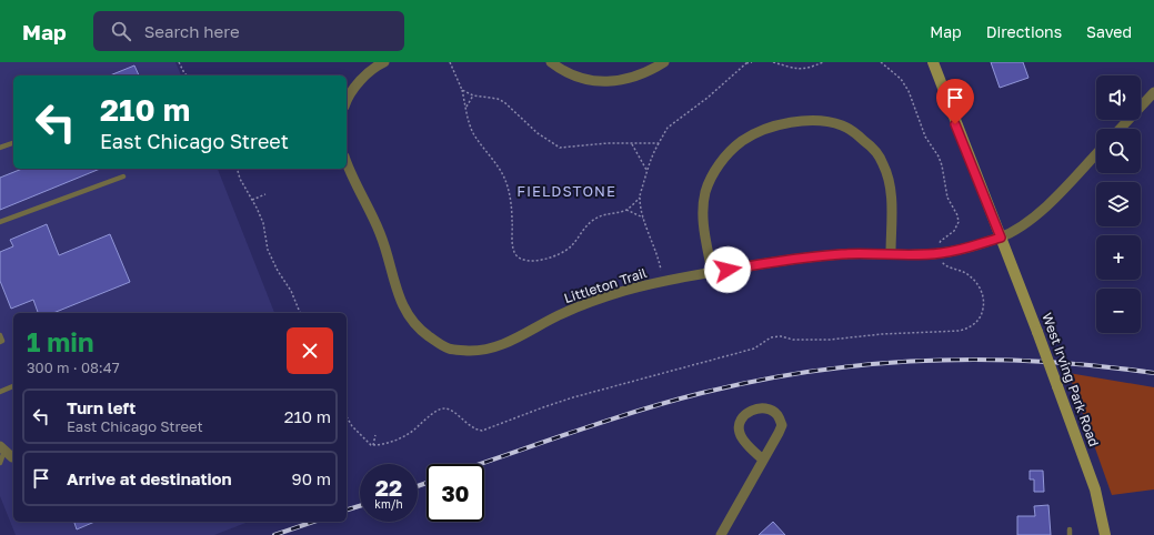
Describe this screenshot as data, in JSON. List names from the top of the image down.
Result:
{
  "streets": {
    "main road": ["West Irving Park Road"],
    "street": ["Littleton Trail"]
  },
  "crossings": [
    ["Littleton Trail", "West Irving Park Road"]
  ],
  "districts": ["FIELDSTONE"],
  "page": {
    "header": "Map",
    "search": "Search here",
    "nav": ["Map", "Directions", "Saved"],
    "map_buttons": ["+", "−"],
    "turn": ["210 m", "East Chicago Street"],
    "heading": ["1 min", "300 m · 08:47"],
    "list": [
      {
        "name": "Turn left",
        "note": "East Chicago Street",
        "value": "210 m"
      },
      {
        "name": "Arrive at destination",
        "value": "90 m"
      }
    ],
    "speed": "22 km/h",
    "limit": "30"
  }
}
